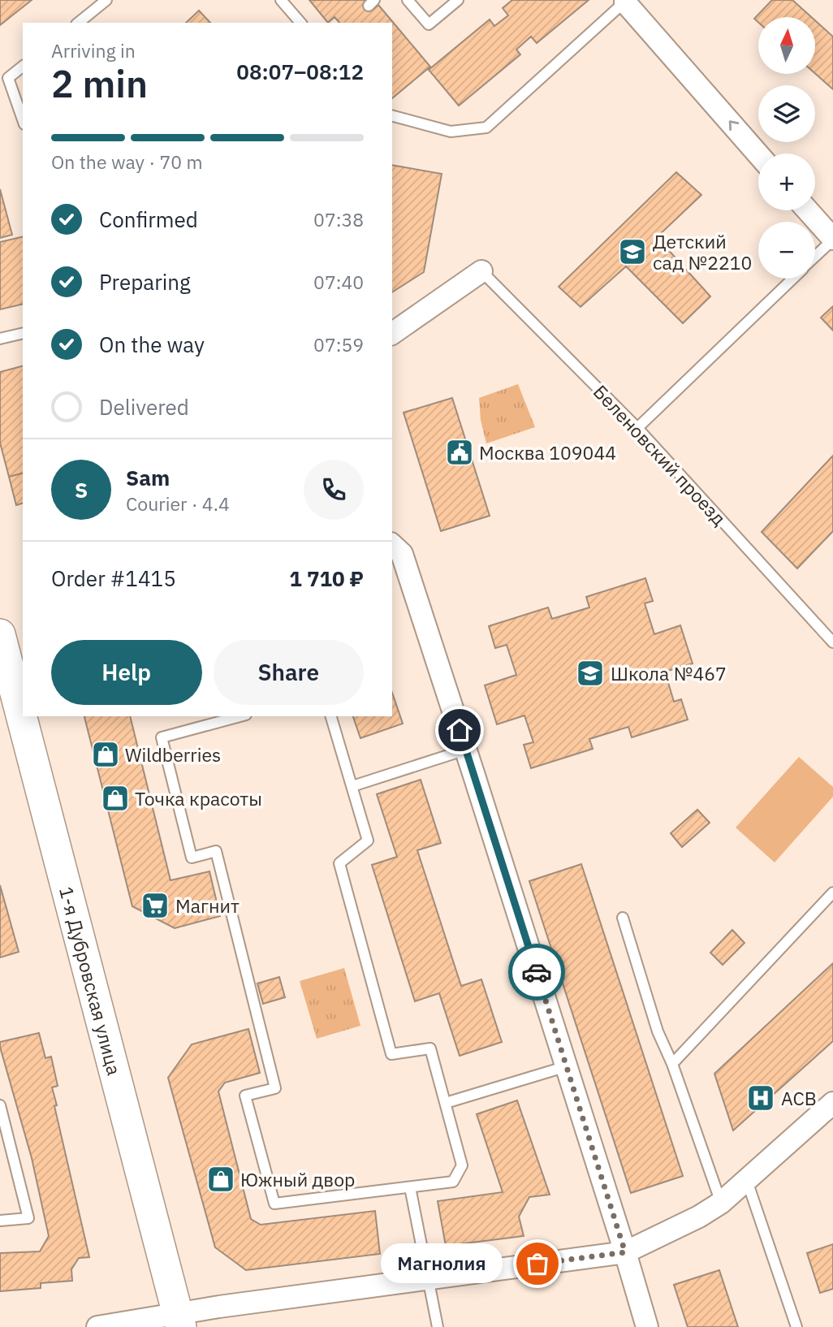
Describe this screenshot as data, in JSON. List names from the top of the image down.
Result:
{
  "streets": {
    "main road": ["1-я Дубровская улица"],
    "lane": ["Беленовский проезд"]
  },
  "places": {
    "school or university": ["Детский сад №2210", "Школа №467"],
    "public building": ["Москва 109044"],
    "shop": ["Wildberries", "Точка красоты", "Южный двор"],
    "supermarket": ["Магнит"],
    "hospital": ["АСВ"],
    "other": ["Магнолия"]
  },
  "north": "top",
  "page": {
    "map_buttons": ["+", "−"],
    "heading": ["2 min", "Arriving in", "08:07–08:12"],
    "panel": [
      "Sam",
      "Courier · 4.4",
      "Order #1415",
      "1 710 ₽"
    ],
    "bar": "On the way · 70 m",
    "list": [
      ["Confirmed", "07:38"],
      ["Preparing", "07:40"],
      ["On the way", "07:59"],
      "Delivered"
    ],
    "round": "S",
    "buttons": ["Help", "Share"],
    "bubble": "Магнолия"
  }
}
